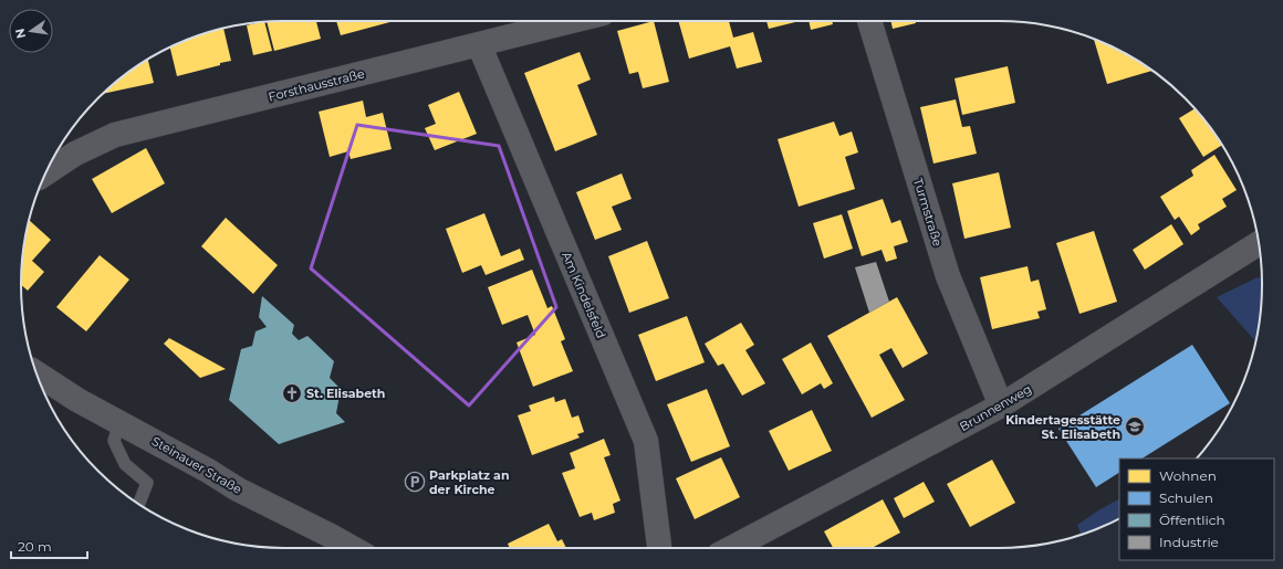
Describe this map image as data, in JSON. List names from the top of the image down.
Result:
{
  "streets": {
    "street": [
      "Forsthausstraße",
      "Turmstraße",
      "Am Kindelsfeld",
      "Brunnenweg",
      "Steinauer Straße"
    ]
  },
  "crossings": [
    ["Forsthausstraße", "Am Kindelsfeld"],
    ["Turmstraße", "Brunnenweg"]
  ],
  "places": {
    "church": ["St. Elisabeth"],
    "school or university": ["Kindertagesstätte St. Elisabeth"],
    "parking": ["Parkplatz an der Kirche"]
  },
  "legend": [
    "Wohnen",
    "Schulen",
    "Öffentlich",
    "Industrie"
  ],
  "scale_bar": "20 m",
  "north": "left"
}
